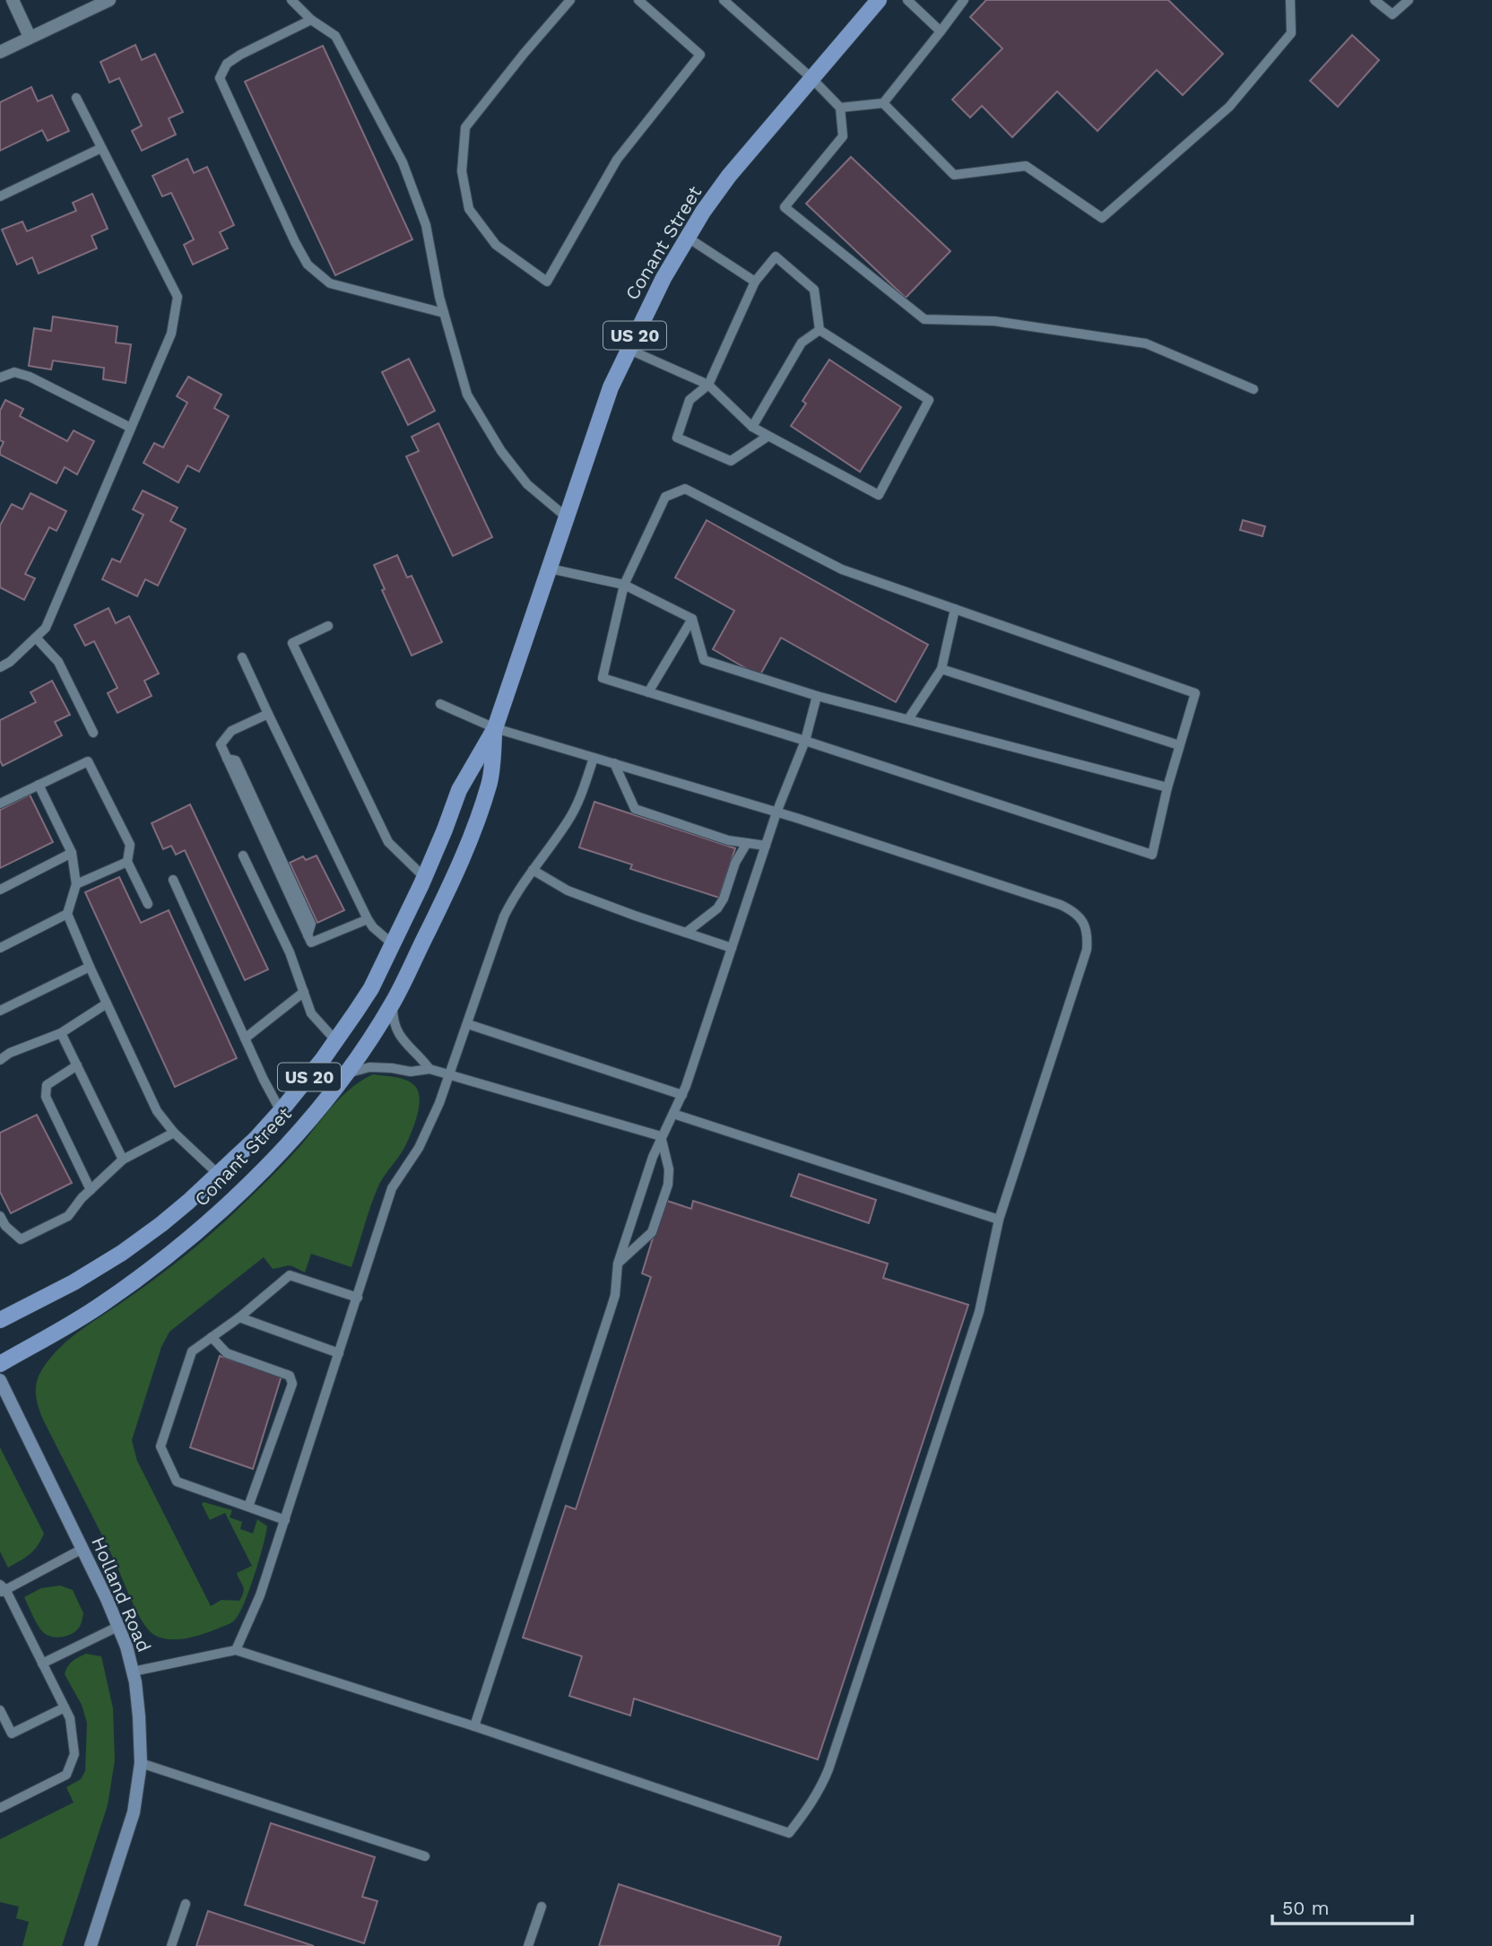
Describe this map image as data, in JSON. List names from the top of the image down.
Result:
{
  "streets": {
    "main road": ["Conant Street", "US 20"],
    "street": ["Holland Road"]
  },
  "scale_bar": "50 m"
}
